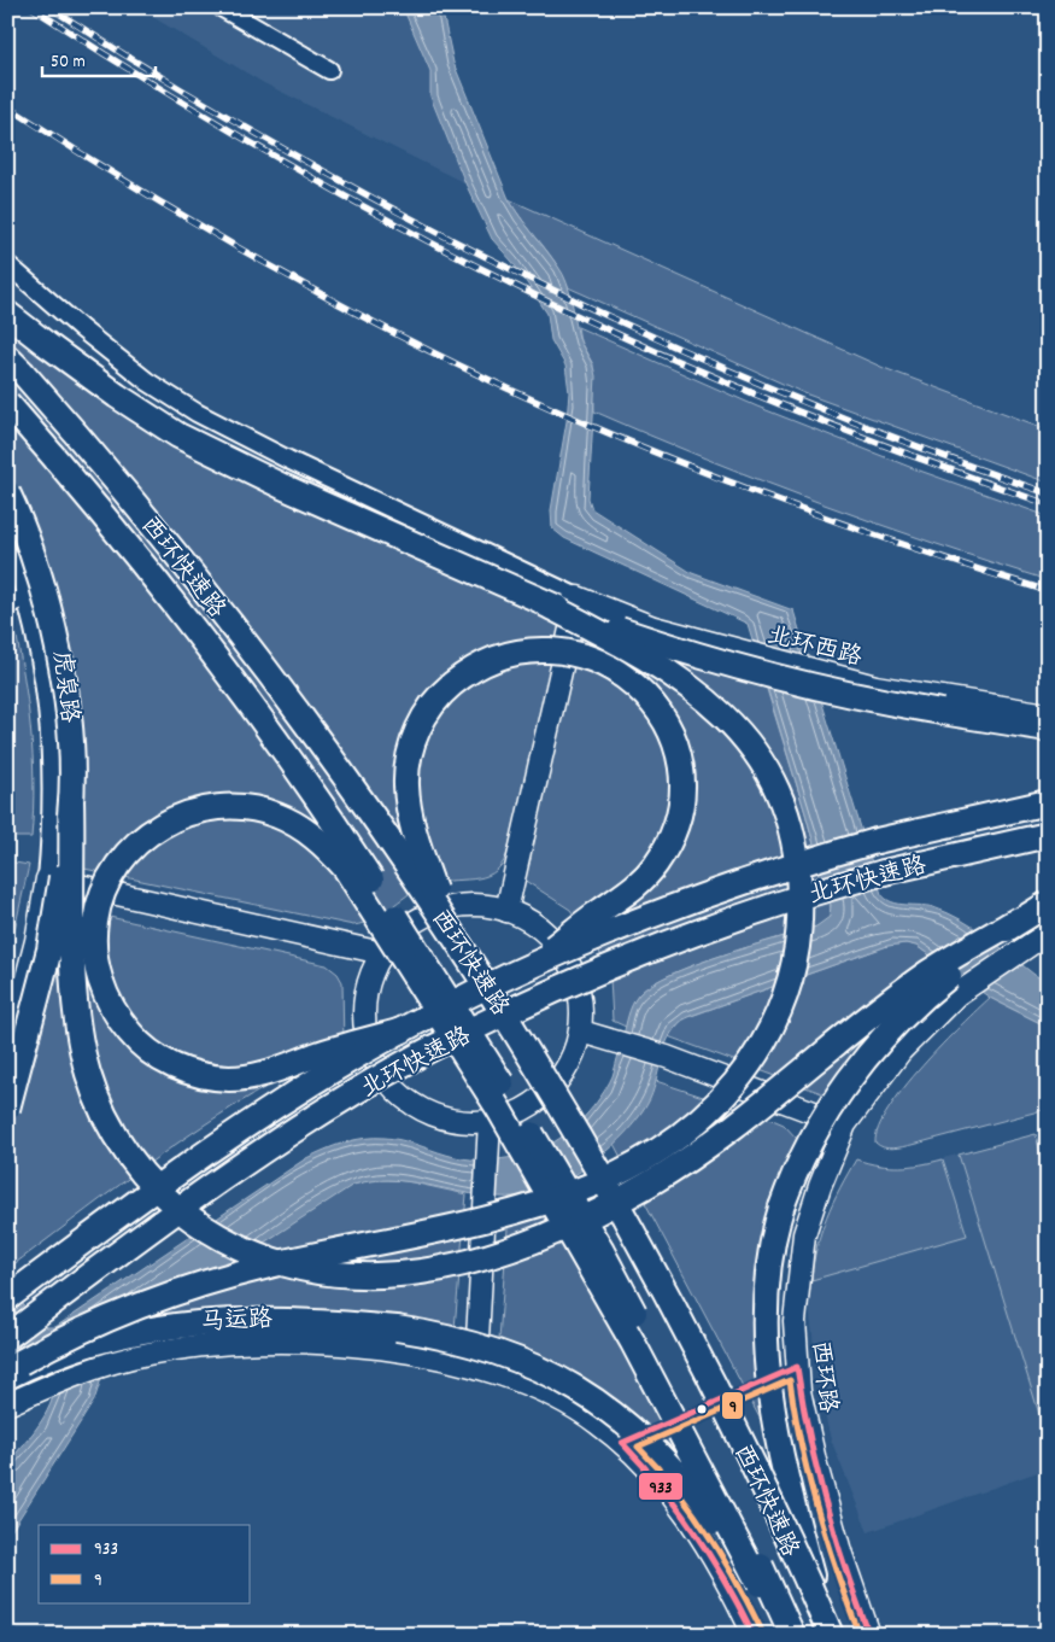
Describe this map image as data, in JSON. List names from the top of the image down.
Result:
{
  "streets": {
    "highway": ["西环快速路", "北环快速路"],
    "main road": ["北环西路", "马运路", "西环路"],
    "street": ["虎泉路"]
  },
  "lines": ["transit line 933", "transit line 9"],
  "legend": ["933", "9"],
  "scale_bar": "50 m"
}
